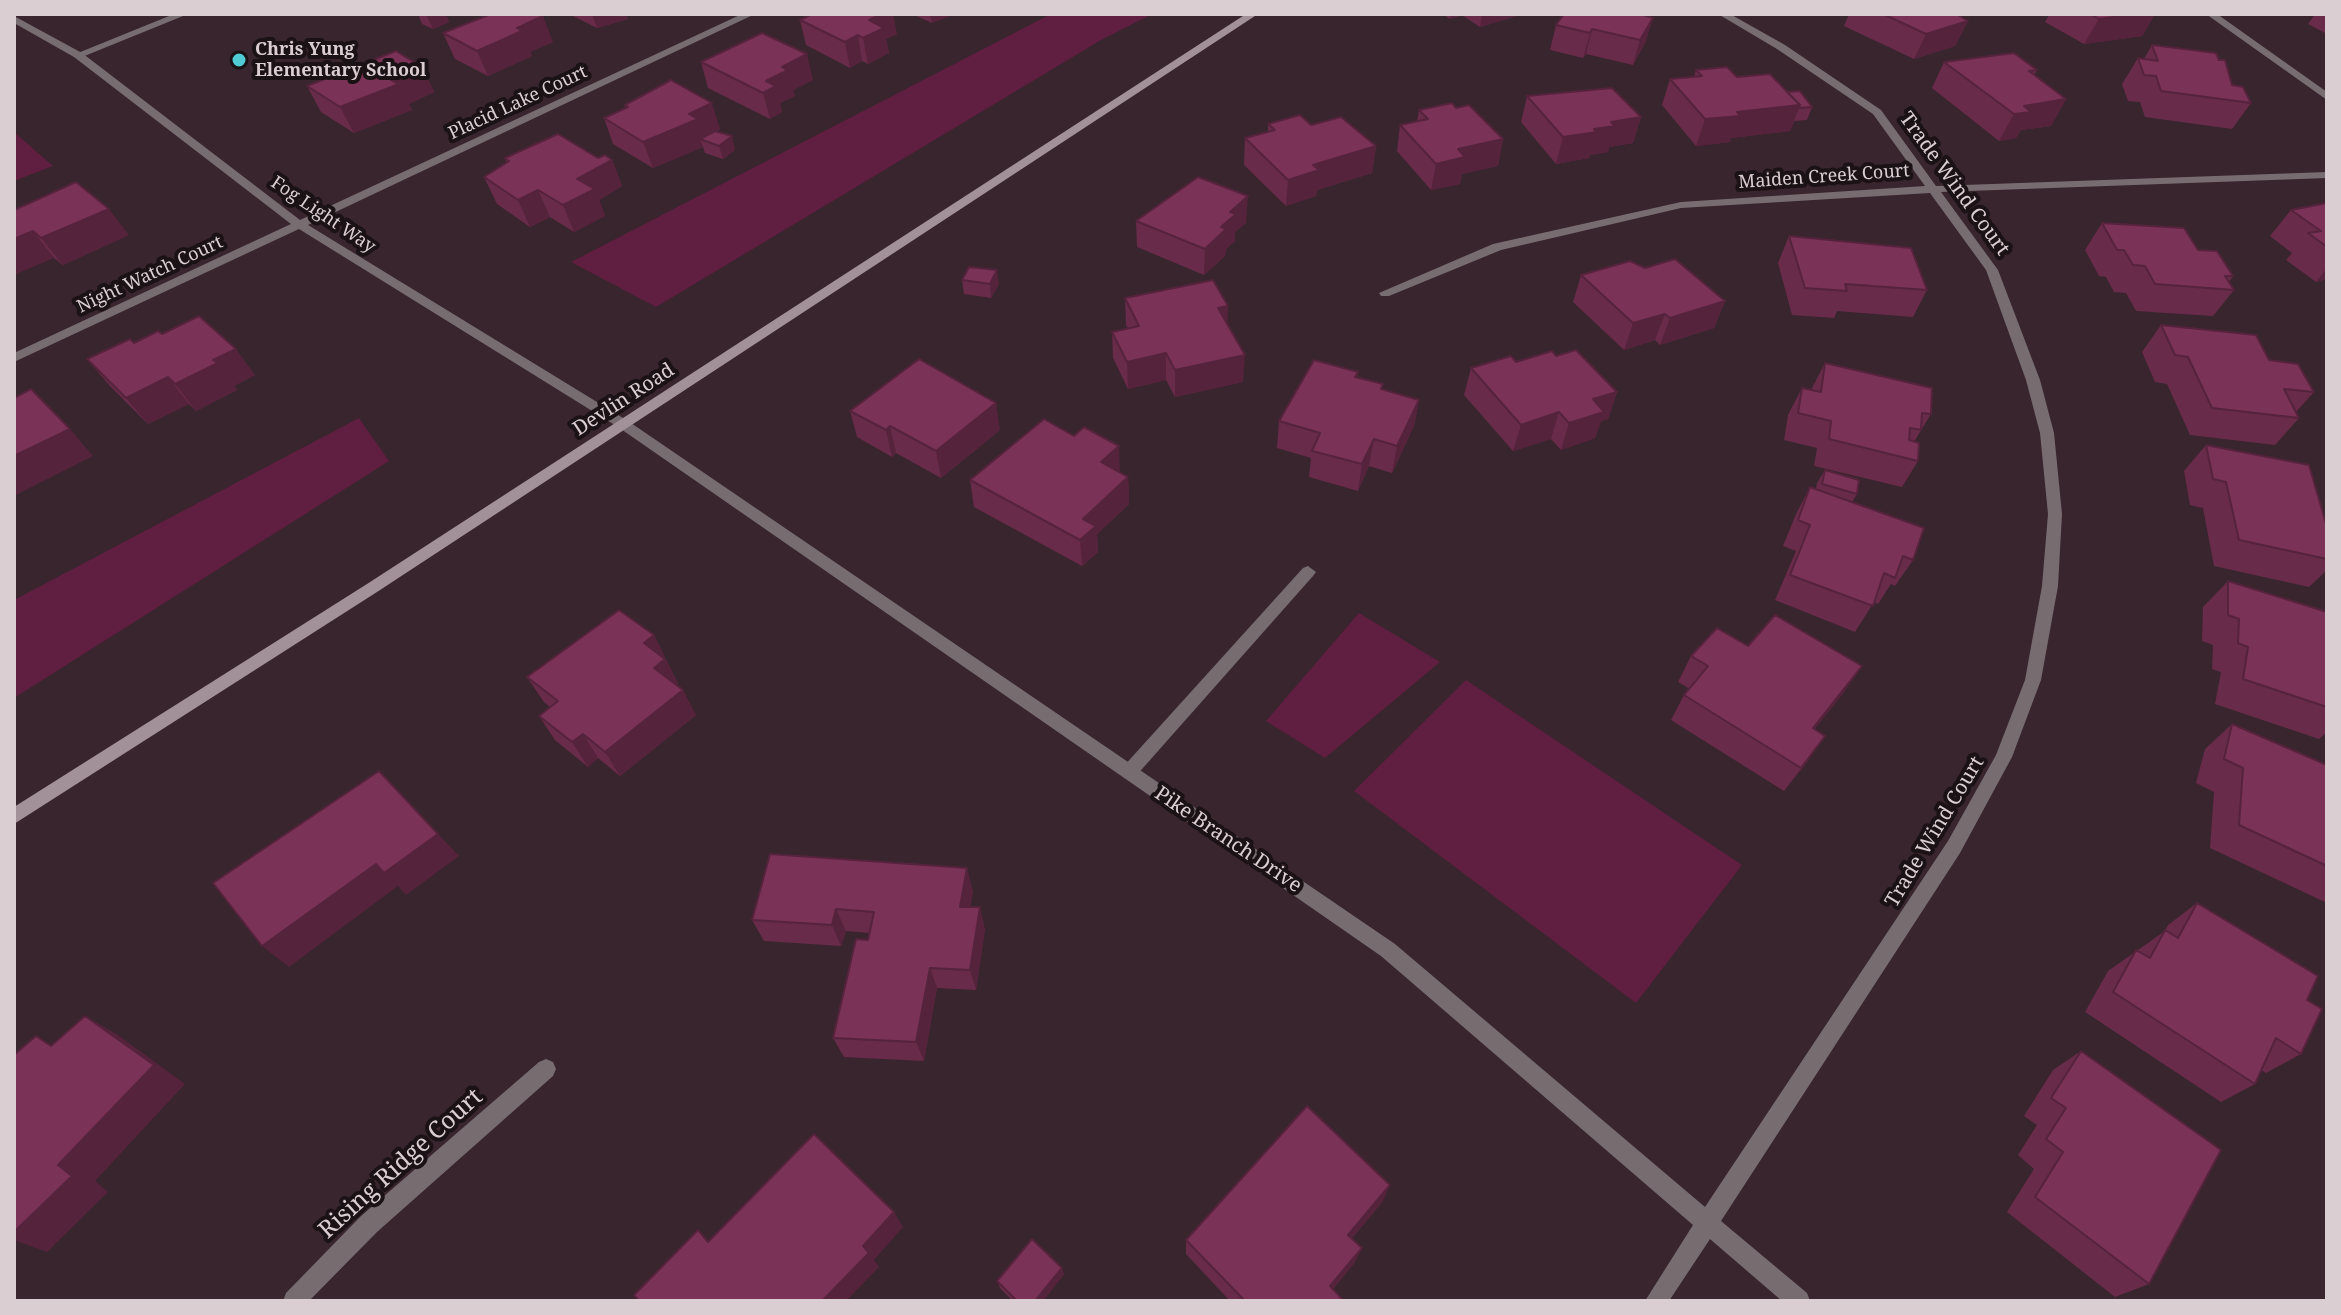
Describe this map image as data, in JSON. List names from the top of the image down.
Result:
{
  "streets": {
    "main road": ["Devlin Road"],
    "street": [
      "Placid Lake Court",
      "Maiden Creek Court",
      "Trade Wind Court",
      "Fog Light Way",
      "Night Watch Court",
      "Pike Branch Drive",
      "Rising Ridge Court"
    ]
  },
  "crossings": [
    ["Placid Lake Court", "Fog Light Way"],
    ["Placid Lake Court", "Night Watch Court"],
    ["Maiden Creek Court", "Trade Wind Court"],
    ["Trade Wind Court", "Pike Branch Drive"],
    ["Fog Light Way", "Night Watch Court"],
    ["Fog Light Way", "Devlin Road"],
    ["Fog Light Way", "Pike Branch Drive"],
    ["Devlin Road", "Pike Branch Drive"]
  ],
  "places": ["Chris Yung Elementary School"]
}
